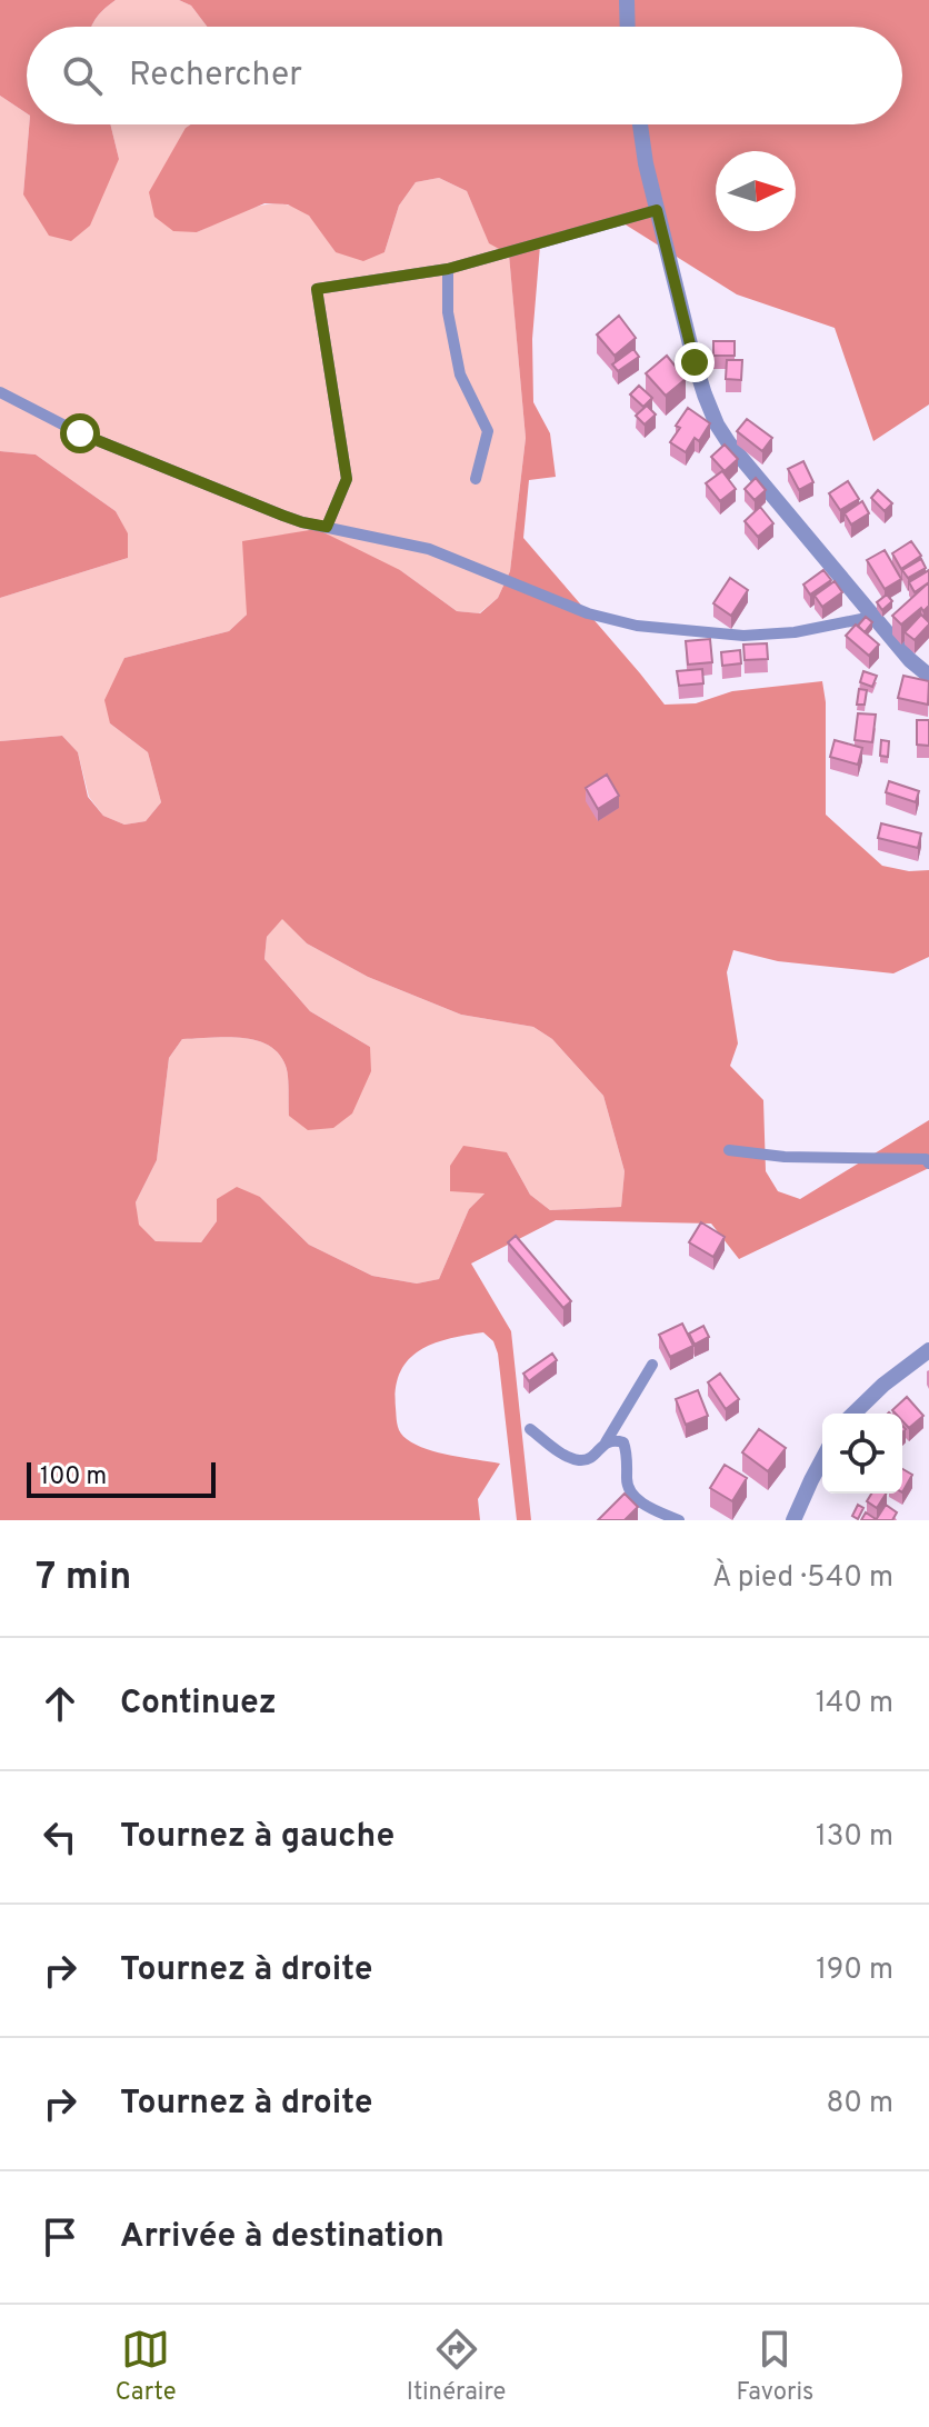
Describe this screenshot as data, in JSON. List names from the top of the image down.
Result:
{
  "scale_bar": "100 m",
  "north": "right",
  "page": {
    "search": "Rechercher",
    "scale": "100 m",
    "heading": ["7 min", "À pied · 540 m"],
    "list": [
      ["Continuez", "140 m"],
      ["Tournez à gauche", "130 m"],
      ["Tournez à droite", "190 m"],
      ["Tournez à droite", "80 m"],
      "Arrivée à destination"
    ],
    "nav": ["Carte", "Itinéraire", "Favoris"]
  }
}
